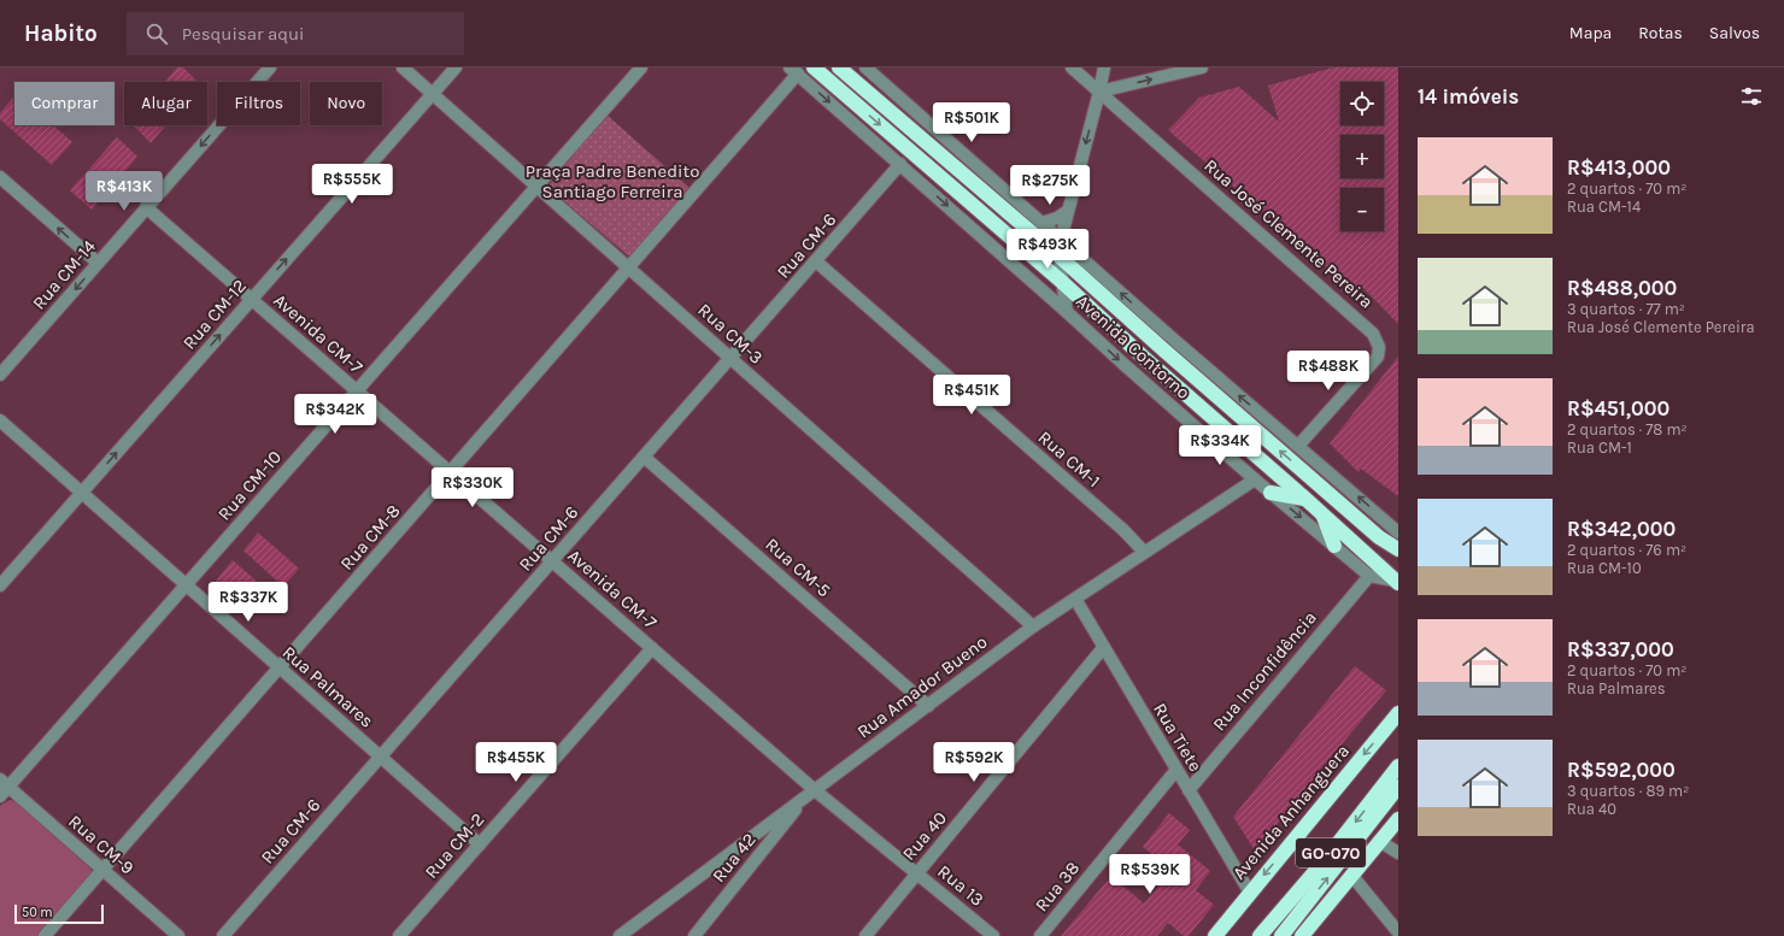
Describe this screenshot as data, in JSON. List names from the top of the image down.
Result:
{
  "streets": {
    "highway": ["Avenida Anhanguera", "GO-070"],
    "street": [
      "Rua José Clemente Pereira",
      "Rua CM-6",
      "Rua CM-14",
      "Rua CM-12",
      "Avenida CM-7",
      "Rua CM-3",
      "Avenida Contorno",
      "Rua CM-1",
      "Rua CM-10",
      "Rua CM-8",
      "Rua CM-5",
      "Rua Inconfidência",
      "Rua Palmares",
      "Rua Amador Bueno",
      "Rua Tiete",
      "Rua 40",
      "Rua CM-9",
      "Rua CM-2",
      "Rua 42",
      "Rua 13",
      "Rua 38"
    ]
  },
  "crossings": [
    ["Rua José Clemente Pereira", "Avenida Contorno"],
    ["Rua CM-6", "Avenida CM-7"],
    ["Rua CM-6", "Rua CM-3"],
    ["Rua CM-6", "Avenida Contorno"],
    ["Rua CM-6", "Rua CM-1"],
    ["Rua CM-6", "Rua CM-5"],
    ["Rua CM-6", "Rua Palmares"],
    ["Rua CM-14", "Avenida CM-7"],
    ["Rua CM-12", "Avenida CM-7"],
    ["Rua CM-12", "Rua CM-3"],
    ["Rua CM-12", "Rua Palmares"],
    ["Avenida CM-7", "Rua CM-10"],
    ["Avenida CM-7", "Rua CM-8"],
    ["Avenida CM-7", "Rua Amador Bueno"],
    ["Avenida CM-7", "Rua CM-2"],
    ["Avenida CM-7", "Rua 13"],
    ["Rua CM-3", "Rua CM-10"],
    ["Rua CM-3", "Rua CM-8"],
    ["Rua CM-3", "Rua Amador Bueno"],
    ["Avenida Contorno", "Rua CM-8"],
    ["Avenida Contorno", "Rua Inconfidência"],
    ["Avenida Contorno", "Rua Amador Bueno"],
    ["Rua CM-1", "Rua Amador Bueno"],
    ["Rua CM-10", "Rua Palmares"],
    ["Rua CM-10", "Rua CM-9"],
    ["Rua CM-8", "Rua Palmares"],
    ["Rua CM-8", "Rua CM-9"],
    ["Rua CM-5", "Rua Amador Bueno"],
    ["Rua Inconfidência", "Rua Tiete"],
    ["Rua Palmares", "Rua CM-2"],
    ["Rua Amador Bueno", "Rua Tiete"],
    ["Rua Amador Bueno", "Rua 42"],
    ["Rua Amador Bueno", "Rua 13"],
    ["Rua Tiete", "Avenida Anhanguera"],
    ["Rua Tiete", "Rua 40"],
    ["Rua Tiete", "Rua 38"],
    ["Rua 40", "Rua 13"]
  ],
  "one_way": ["Rua CM-14", "Rua CM-12"],
  "parks": ["Praça Padre Benedito Santiago Ferreira"],
  "scale_bar": "50 m",
  "page": {
    "header": "Habito",
    "search": "Pesquisar aqui",
    "nav": ["Mapa", "Rotas", "Salvos"],
    "heading": "14 imóveis",
    "map_buttons": ["+", "−"],
    "chip": [
      "Comprar",
      "Alugar",
      "Filtros",
      "Novo"
    ],
    "price": [
      "R$501K",
      "R$555K",
      "R$275K",
      "R$413K",
      "R$493K",
      "R$488K",
      "R$451K",
      "R$342K",
      "R$334K",
      "R$330K",
      "R$337K",
      "R$455K",
      "R$592K",
      "R$539K"
    ],
    "list": [
      {
        "name": "R$413,000",
        "note": "2 quartos · 70 m² · Rua CM-14"
      },
      {
        "name": "R$488,000",
        "note": "3 quartos · 77 m² · Rua José Clemente Pereira"
      },
      {
        "name": "R$451,000",
        "note": "2 quartos · 78 m² · Rua CM-1"
      },
      {
        "name": "R$342,000",
        "note": "2 quartos · 76 m² · Rua CM-10"
      },
      {
        "name": "R$337,000",
        "note": "2 quartos · 70 m² · Rua Palmares"
      },
      {
        "name": "R$592,000",
        "note": "3 quartos · 89 m² · Rua 40"
      }
    ],
    "scale": "50 m"
  }
}
